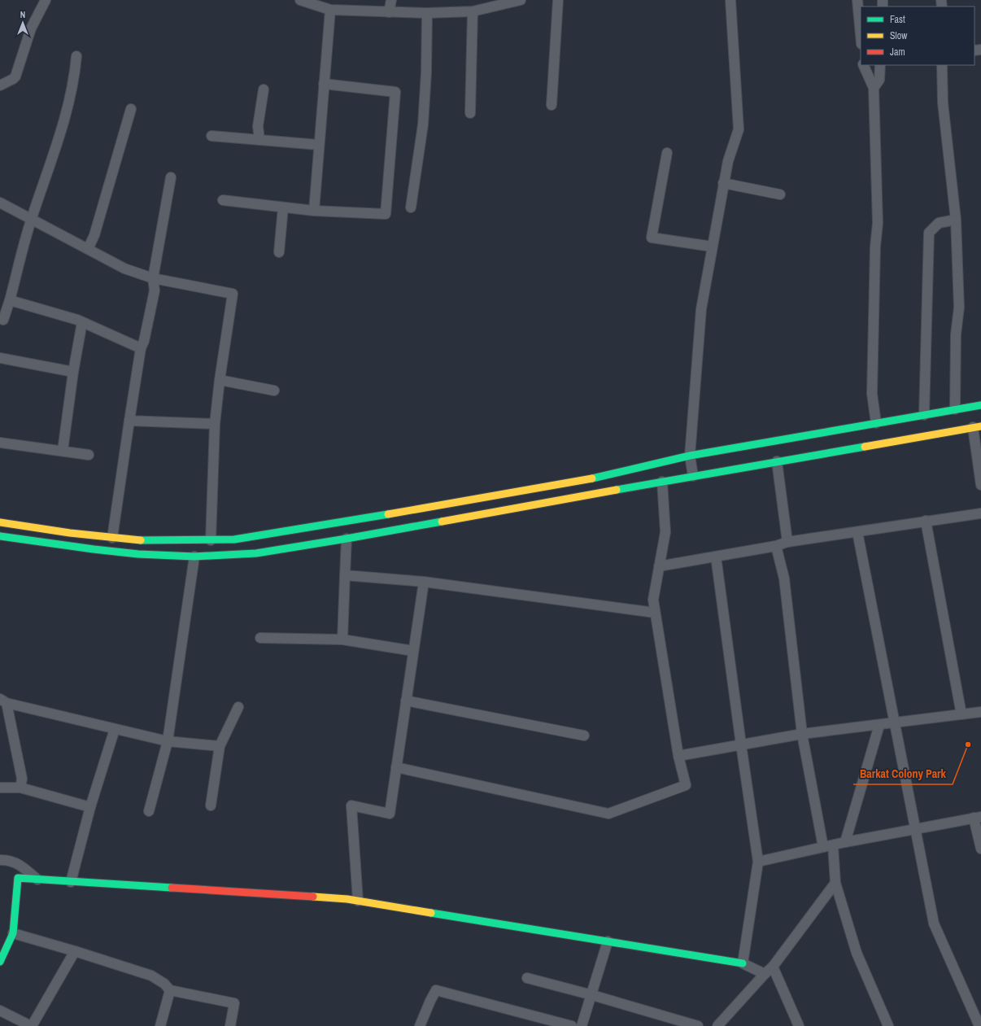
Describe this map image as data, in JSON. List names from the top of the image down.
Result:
{
  "places": ["Barkat Colony Park"],
  "legend": ["Fast", "Slow", "Jam"],
  "north": "top"
}
